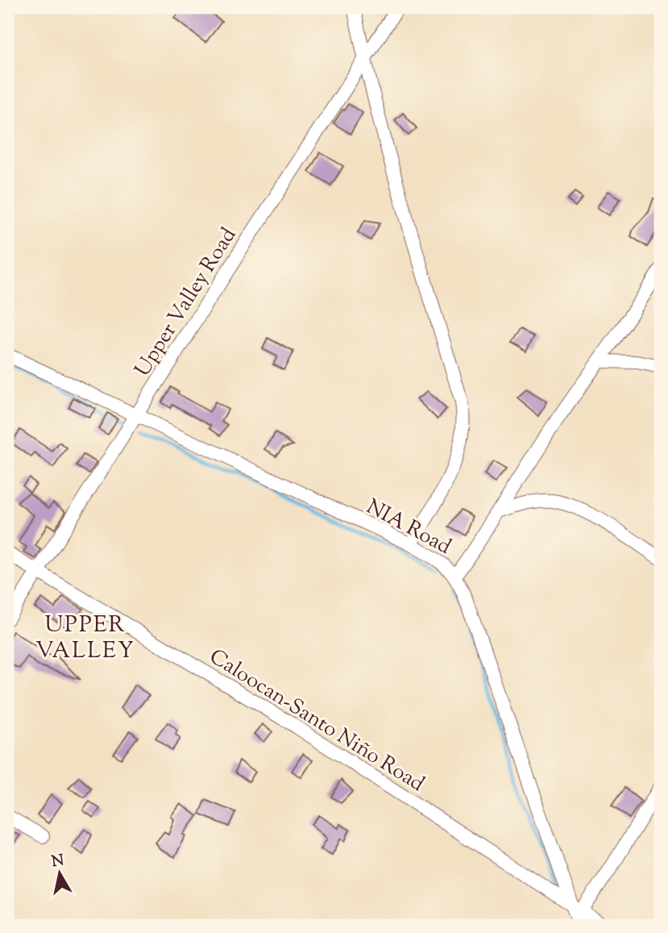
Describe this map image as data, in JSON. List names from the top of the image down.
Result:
{
  "streets": {
    "street": ["Upper Valley Road", "NIA Road", "Caloocan-Santo Niño Road"]
  },
  "crossings": [
    ["Upper Valley Road", "NIA Road"],
    ["Upper Valley Road", "Caloocan-Santo Niño Road"],
    ["NIA Road", "Caloocan-Santo Niño Road"]
  ],
  "districts": ["UPPER VALLEY"],
  "north": "top"
}
